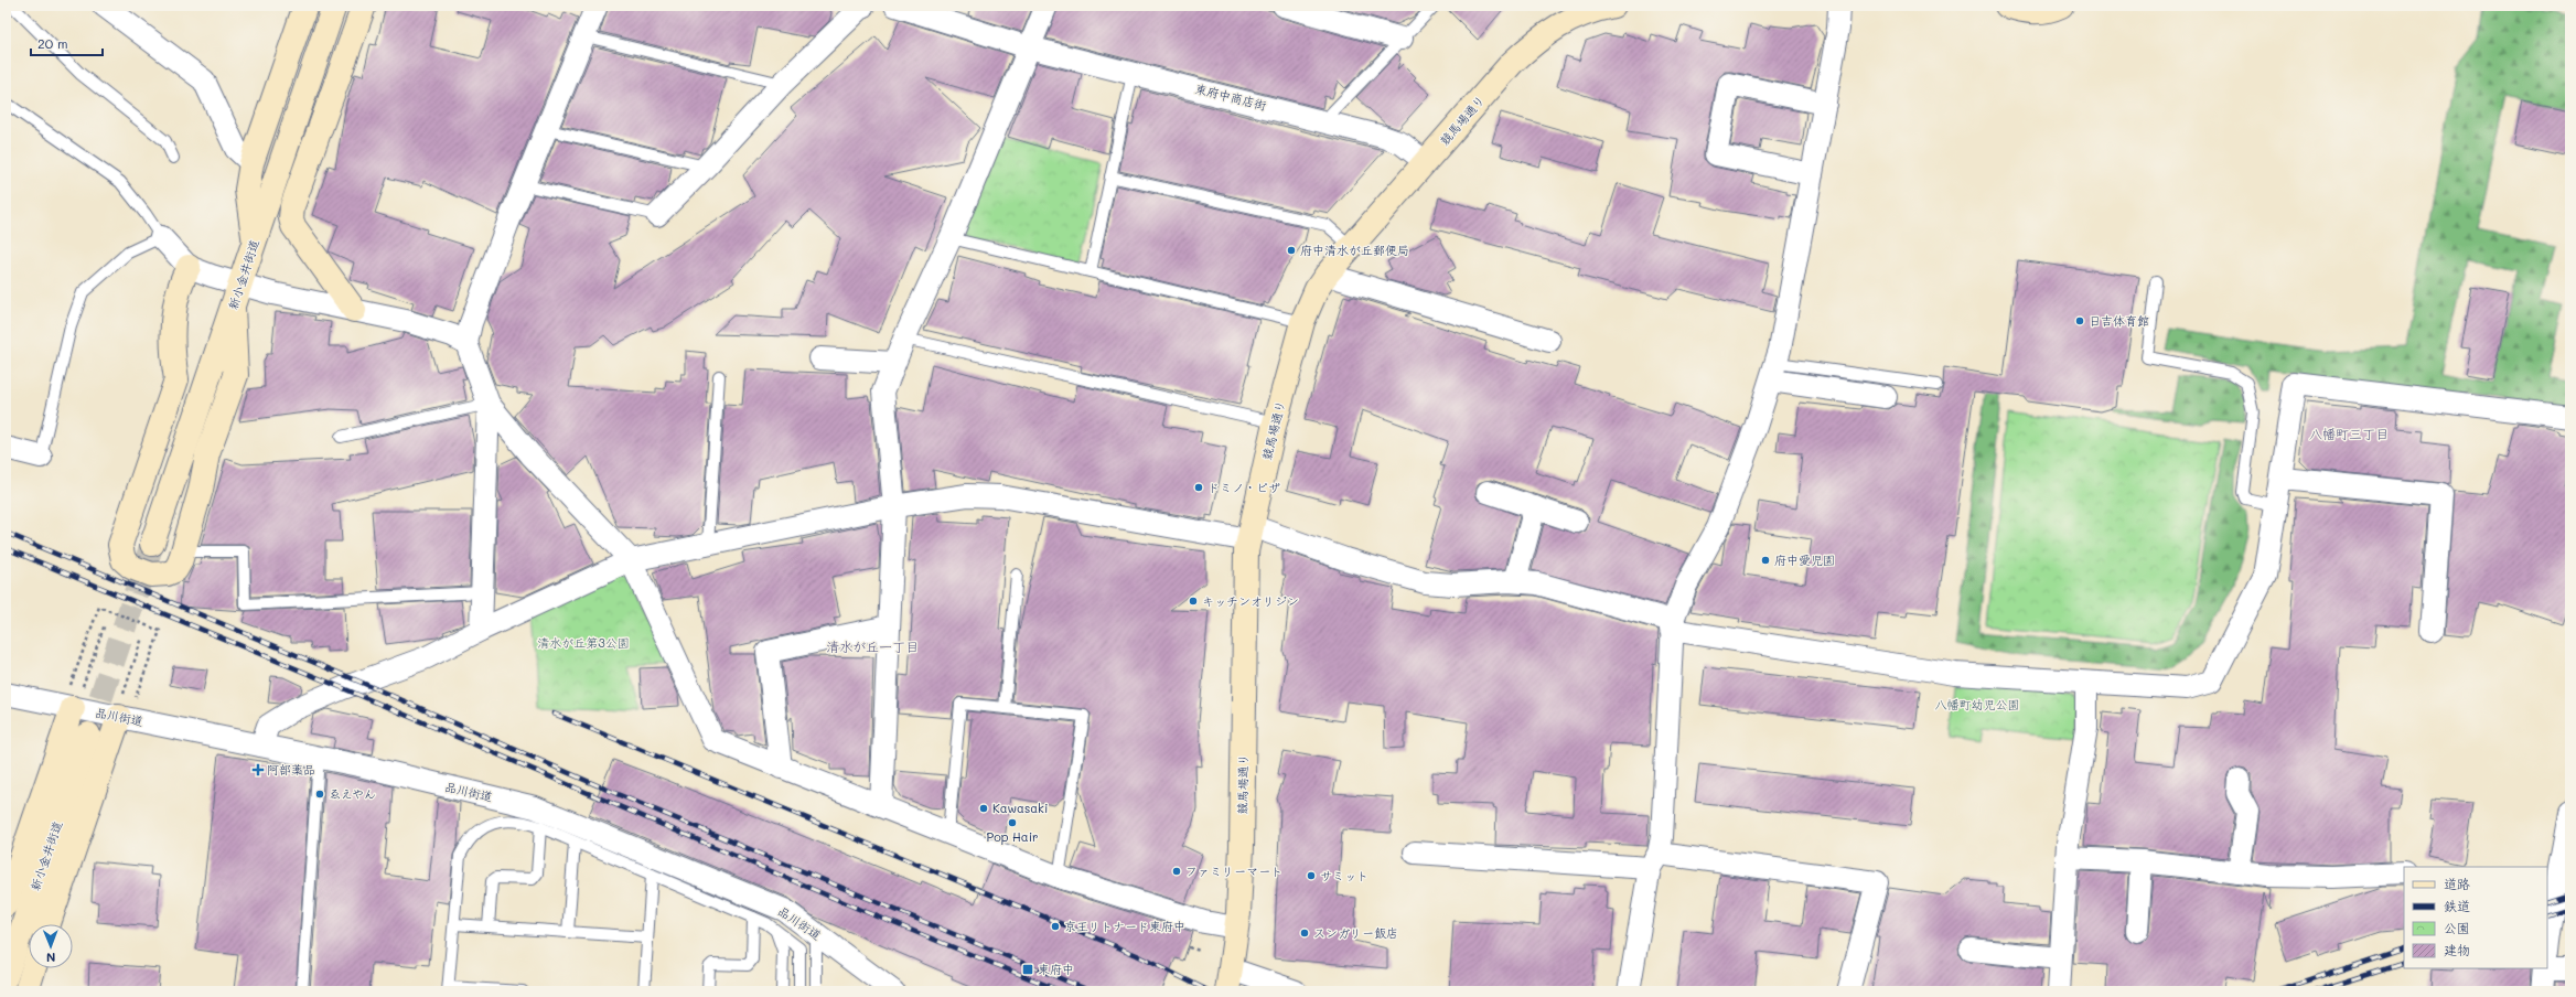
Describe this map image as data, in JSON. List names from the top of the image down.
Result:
{
  "streets": {
    "main road": ["競馬場通り", "新小金井街道"],
    "street": ["東府中商店街", "品川街道"]
  },
  "crossings": [
    ["東府中商店街", "競馬場通り"]
  ],
  "districts": ["八幡町三丁目", "清水が丘一丁目"],
  "parks": ["清水が丘第3公園", "八幡町幼児公園"],
  "places": {
    "other": [
      "府中清水が丘郵便局",
      "日吉体育館",
      "ドミノ・ピザ",
      "府中愛児園",
      "キッチンオリジン",
      "ゑえやん",
      "Kawasaki",
      "Pop Hair",
      "ファミリーマート",
      "サミット",
      "京王リトナード東府中",
      "スンガリー飯店"
    ],
    "health": ["阿部薬品"],
    "transit": ["東府中"]
  },
  "legend": [
    "道路",
    "鉄道",
    "公園",
    "建物"
  ],
  "scale_bar": "20 m",
  "north": "bottom"
}
